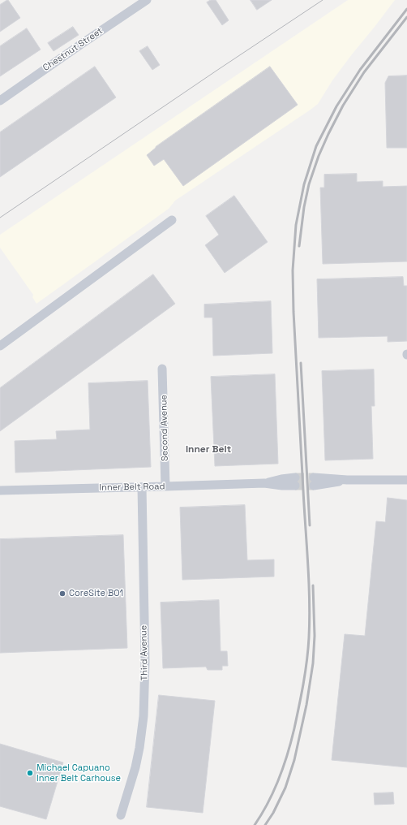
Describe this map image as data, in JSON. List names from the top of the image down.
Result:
{
  "streets": {
    "street": [
      "Chestnut Street",
      "Second Avenue",
      "Inner Belt Road",
      "Third Avenue"
    ]
  },
  "crossings": [
    ["Second Avenue", "Inner Belt Road"],
    ["Inner Belt Road", "Third Avenue"]
  ],
  "districts": ["Inner Belt"],
  "places": ["CoreSite BO1", "Michael Capuano Inner Belt Carhouse"]
}
